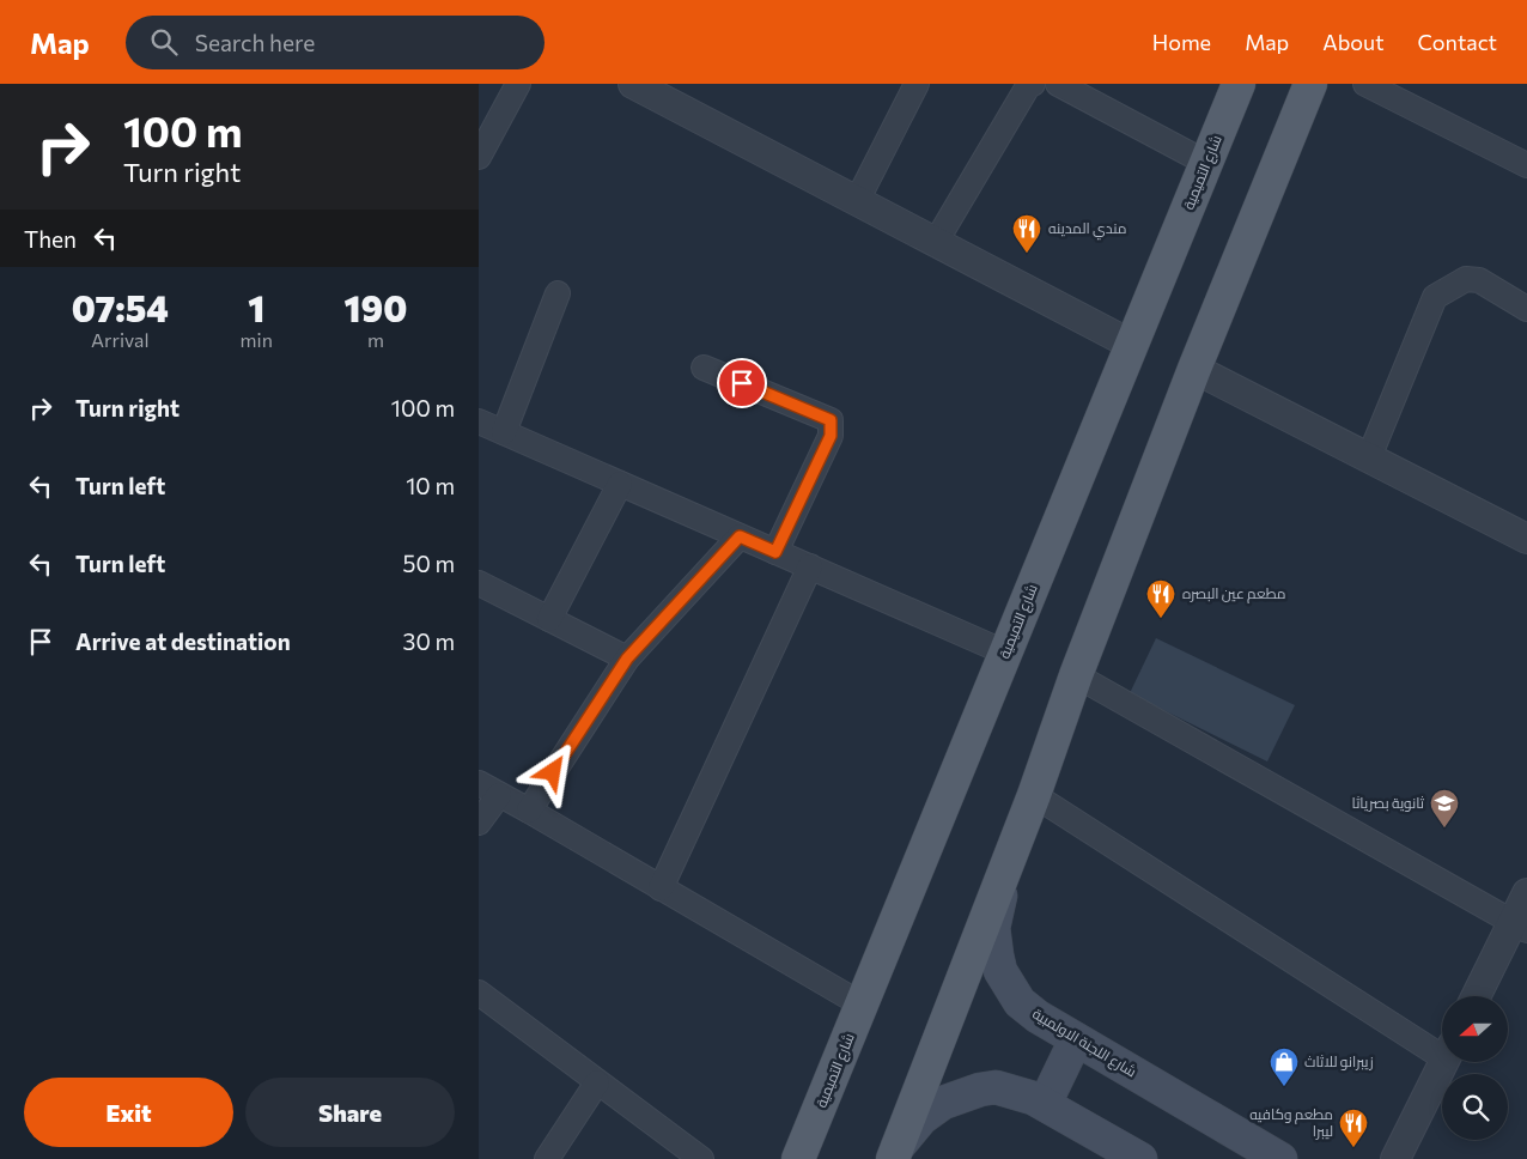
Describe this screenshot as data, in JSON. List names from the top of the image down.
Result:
{
  "streets": {
    "main road": ["شارع التميمية", "شارع اللجنة الاولمبية"]
  },
  "places": {
    "restaurant": ["مندي المدينه", "مطعم عين البصره", "مطعم وكافيه ليبرا"],
    "school or university": ["ثانوية بصرياثا"],
    "shop": ["زيبرانو للاثاث"]
  },
  "north": "left",
  "page": {
    "header": "Map",
    "search": "Search here",
    "nav": [
      "Home",
      "Map",
      "About",
      "Contact"
    ],
    "turn": ["100 m", "Turn right"],
    "then": "Then",
    "eta": [
      "07:54",
      "Arrival",
      "1",
      "min",
      "190",
      "m"
    ],
    "list": [
      {
        "name": "Turn right",
        "value": "100 m"
      },
      {
        "name": "Turn left",
        "value": "10 m"
      },
      {
        "name": "Turn left",
        "value": "50 m"
      },
      {
        "name": "Arrive at destination",
        "value": "30 m"
      }
    ],
    "buttons": ["Exit", "Share"]
  }
}
